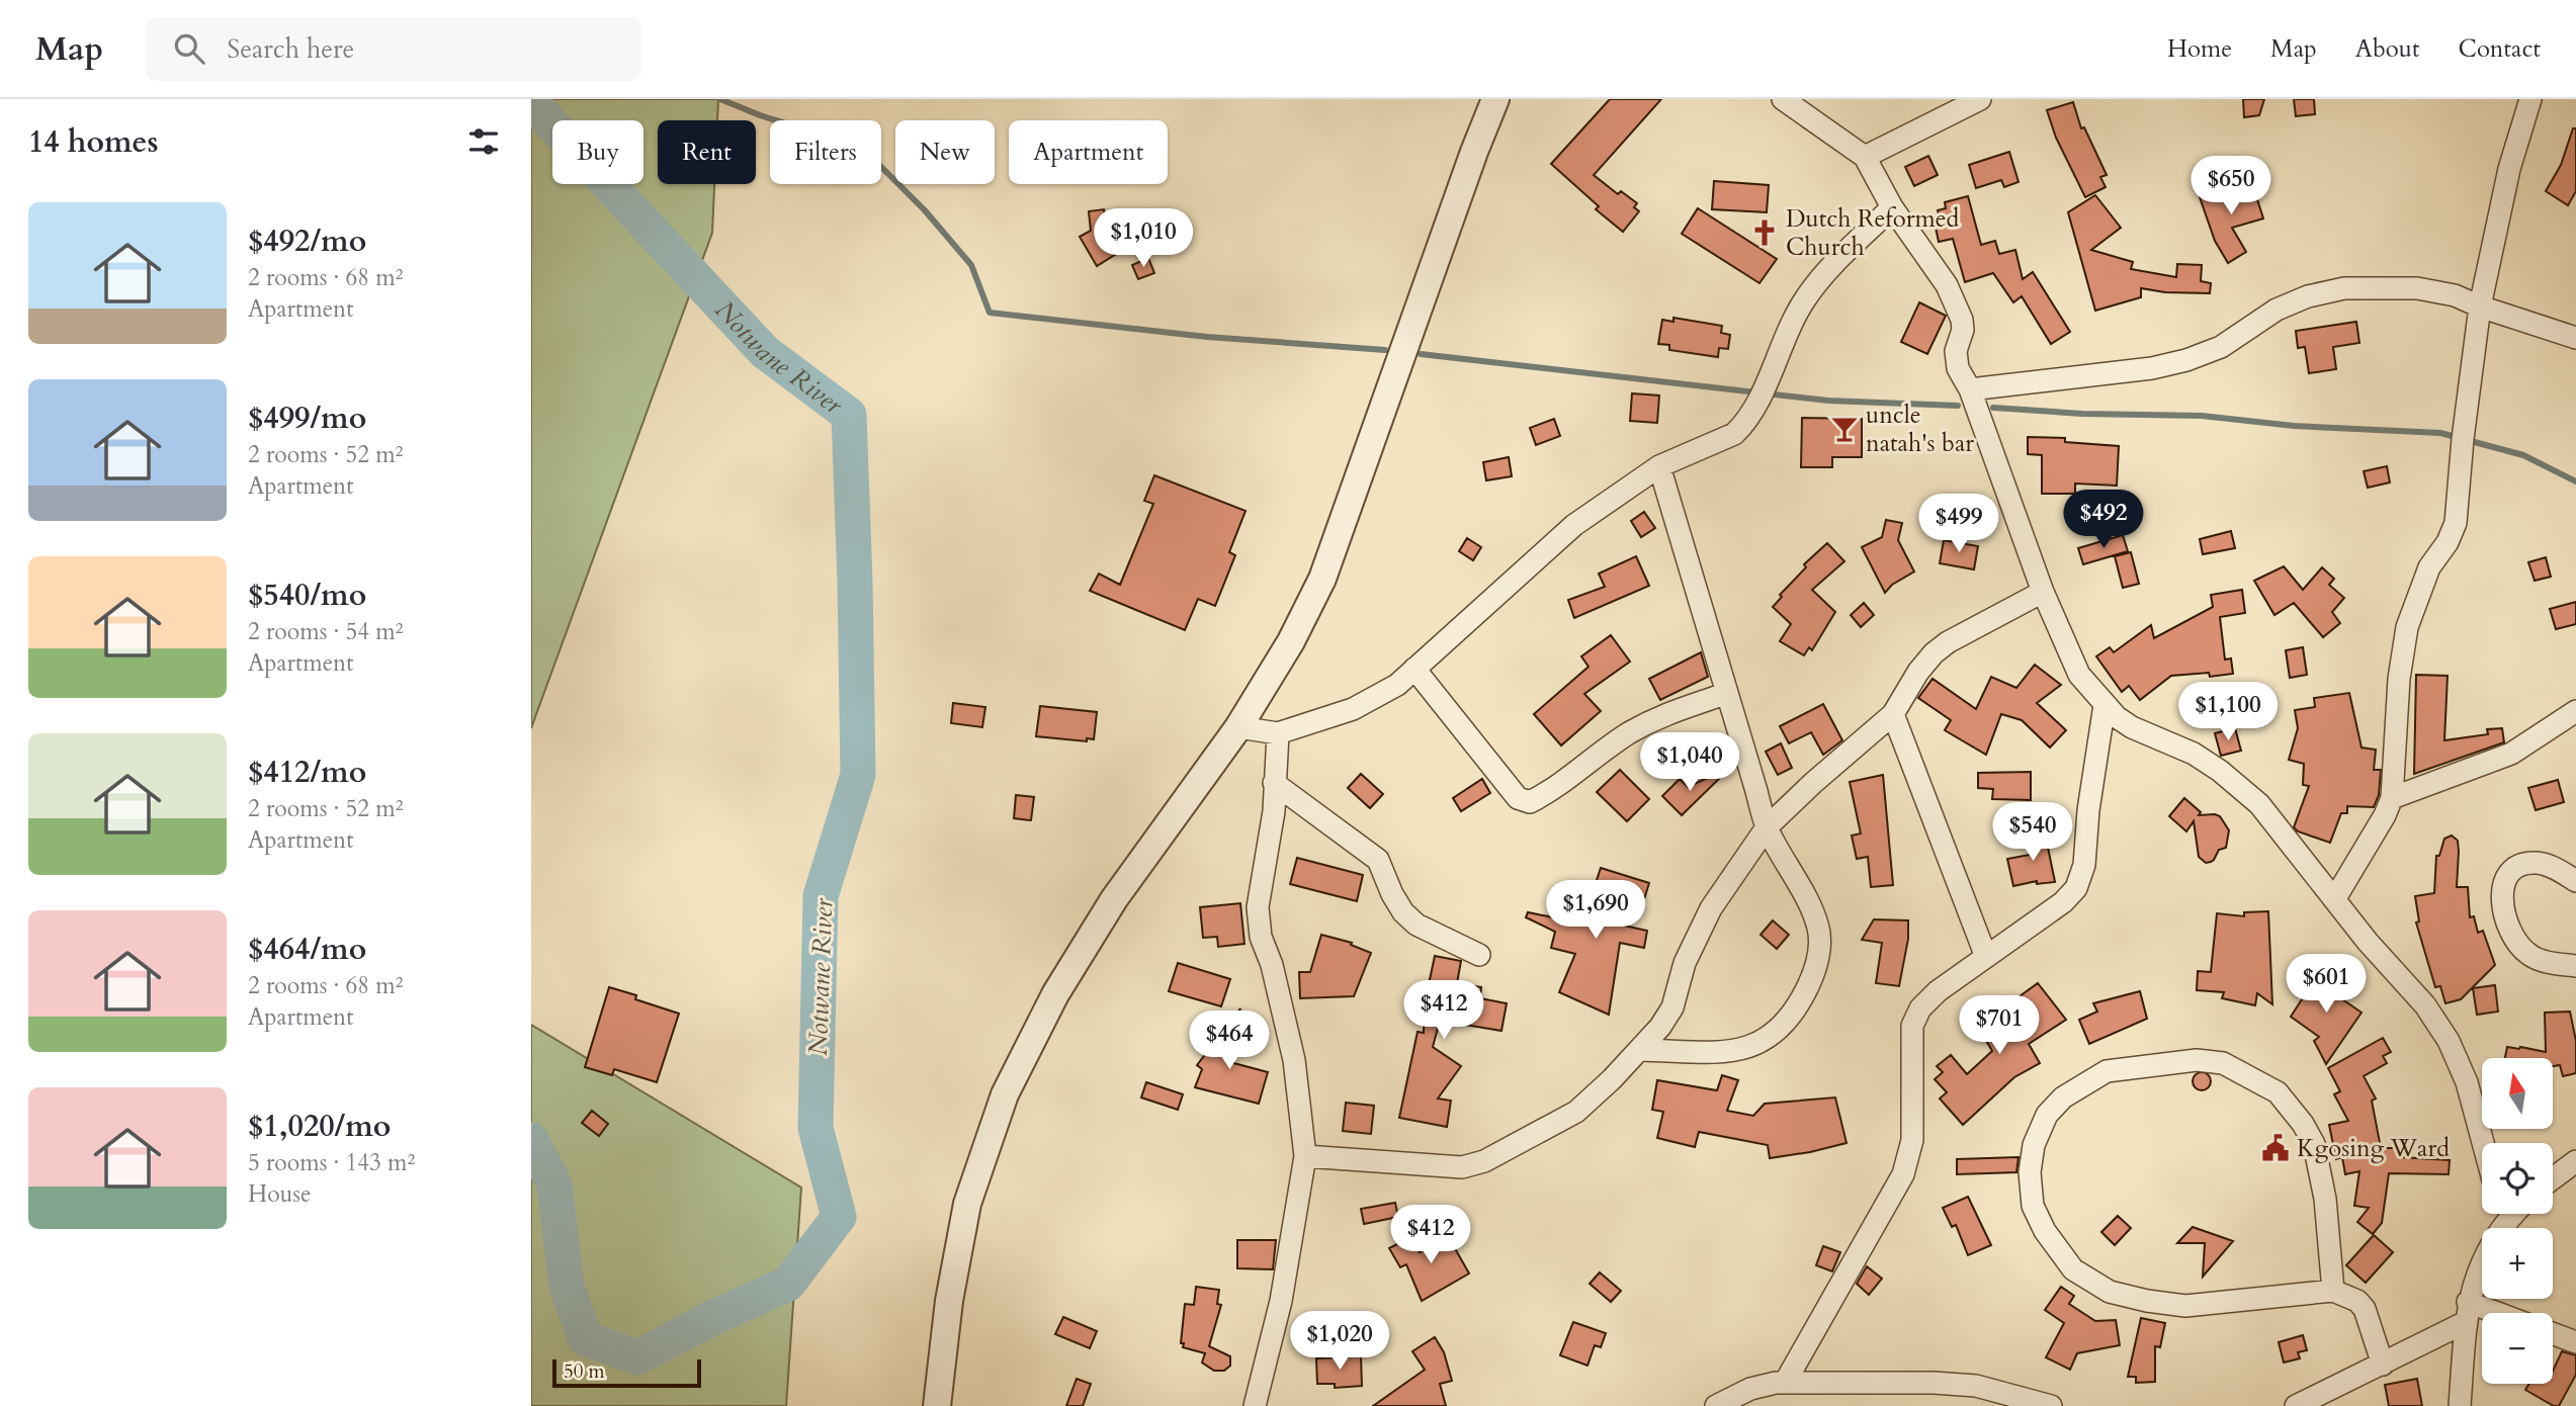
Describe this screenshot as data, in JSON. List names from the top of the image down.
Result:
{
  "water": ["Notwane River"],
  "places": {
    "church": ["Dutch Reformed Church"],
    "bar": ["uncle natah's bar"],
    "public building": ["Kgosing Ward"]
  },
  "scale_bar": "50 m",
  "north": "top",
  "page": {
    "header": "Map",
    "search": "Search here",
    "nav": [
      "Home",
      "Map",
      "About",
      "Contact"
    ],
    "heading": "14 homes",
    "chip": [
      "Buy",
      "Rent",
      "Filters",
      "New",
      "Apartment"
    ],
    "price": [
      "$650",
      "$1,010",
      "$492",
      "$499",
      "$1,100",
      "$1,040",
      "$540",
      "$1,690",
      "$601",
      "$412",
      "$701",
      "$464",
      "$412",
      "$1,020"
    ],
    "list": [
      {
        "name": "$492/mo",
        "note": "2 rooms · 68 m² · Apartment"
      },
      {
        "name": "$499/mo",
        "note": "2 rooms · 52 m² · Apartment"
      },
      {
        "name": "$540/mo",
        "note": "2 rooms · 54 m² · Apartment"
      },
      {
        "name": "$412/mo",
        "note": "2 rooms · 52 m² · Apartment"
      },
      {
        "name": "$464/mo",
        "note": "2 rooms · 68 m² · Apartment"
      },
      {
        "name": "$1,020/mo",
        "note": "5 rooms · 143 m² · House"
      }
    ],
    "map_buttons": ["+", "−"],
    "scale": "50 m"
  }
}
